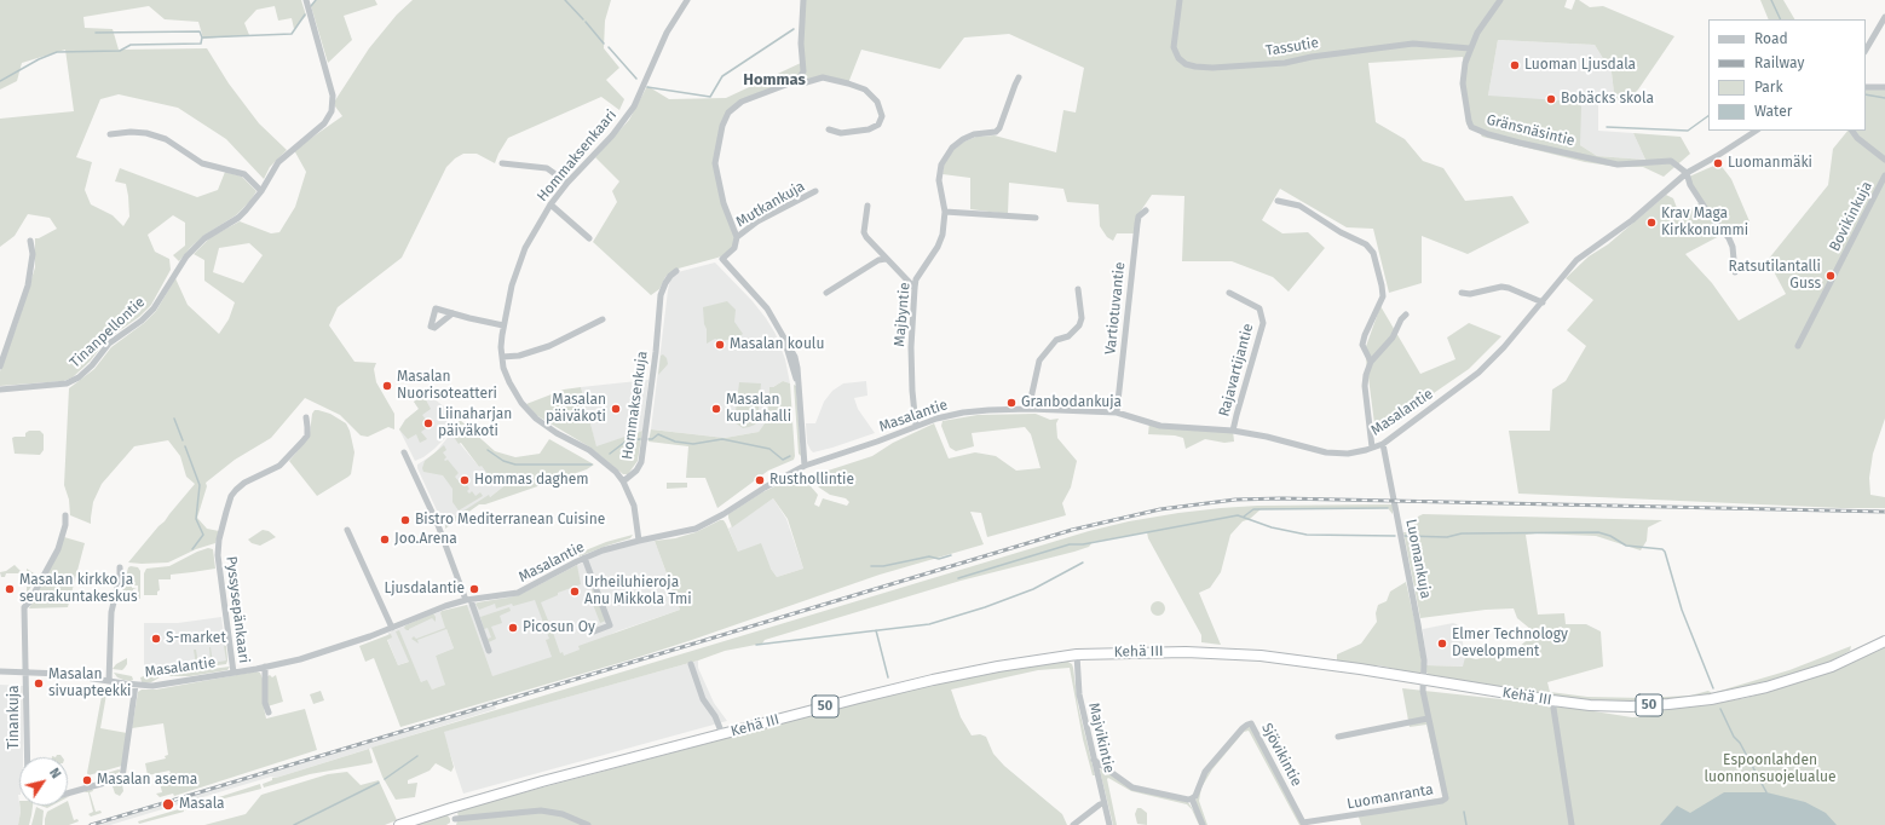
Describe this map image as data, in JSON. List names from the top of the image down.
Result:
{
  "streets": {
    "highway": ["Kehä III", "50"],
    "street": [
      "Tassutie",
      "Gränsnäsintie",
      "Hommaksenkaari",
      "Mutkankuja",
      "Bovikinkuja",
      "Vartiotuvantie",
      "Majbyntie",
      "Tinanpellontie",
      "Rajavartijantie",
      "Hommaksenkuja",
      "Masalantie",
      "Luomankuja",
      "Pyssysepänkaari",
      "Tinankuja",
      "Majvikintie",
      "Sjövikintie",
      "Luomanranta"
    ]
  },
  "crossings": [
    ["Tassutie", "Gränsnäsintie"],
    ["Gränsnäsintie", "Masalantie"],
    ["Hommaksenkaari", "Hommaksenkuja"],
    ["Vartiotuvantie", "Masalantie"],
    ["Majbyntie", "Masalantie"],
    ["Rajavartijantie", "Masalantie"],
    ["Masalantie", "Luomankuja"],
    ["Masalantie", "Pyssysepänkaari"],
    ["Masalantie", "Tinankuja"],
    ["Luomankuja", "Kehä III"],
    ["Luomankuja", "Luomanranta"],
    ["Kehä III", "Majvikintie"],
    ["Kehä III", "Luomanranta"],
    ["Sjövikintie", "Luomanranta"]
  ],
  "districts": ["Hommas"],
  "parks": ["Espoonlahden luonnonsuojelualue"],
  "places": [
    "Luoman Ljusdala",
    "Bobäcks skola",
    "Luomanmäki",
    "Krav Maga Kirkkonummi",
    "Ratsutilantalli Guss",
    "Masalan koulu",
    "Masalan Nuorisoteatteri",
    "Granbodankuja",
    "Masalan päiväkoti",
    "Masalan kuplahalli",
    "Liinaharjan päiväkoti",
    "Hommas daghem",
    "Rusthollintie",
    "Bistro Mediterranean Cuisine",
    "Joo.Arena",
    "Masalan kirkko ja seurakuntakeskus",
    "Ljusdalantie",
    "Urheiluhieroja Anu Mikkola Tmi",
    "Picosun Oy",
    "S-market",
    "Elmer Technology Development",
    "Masalan sivuapteekki",
    "Masalan asema",
    "Masala"
  ],
  "legend": [
    "Road",
    "Railway",
    "Park",
    "Water"
  ],
  "north": "top right"
}
